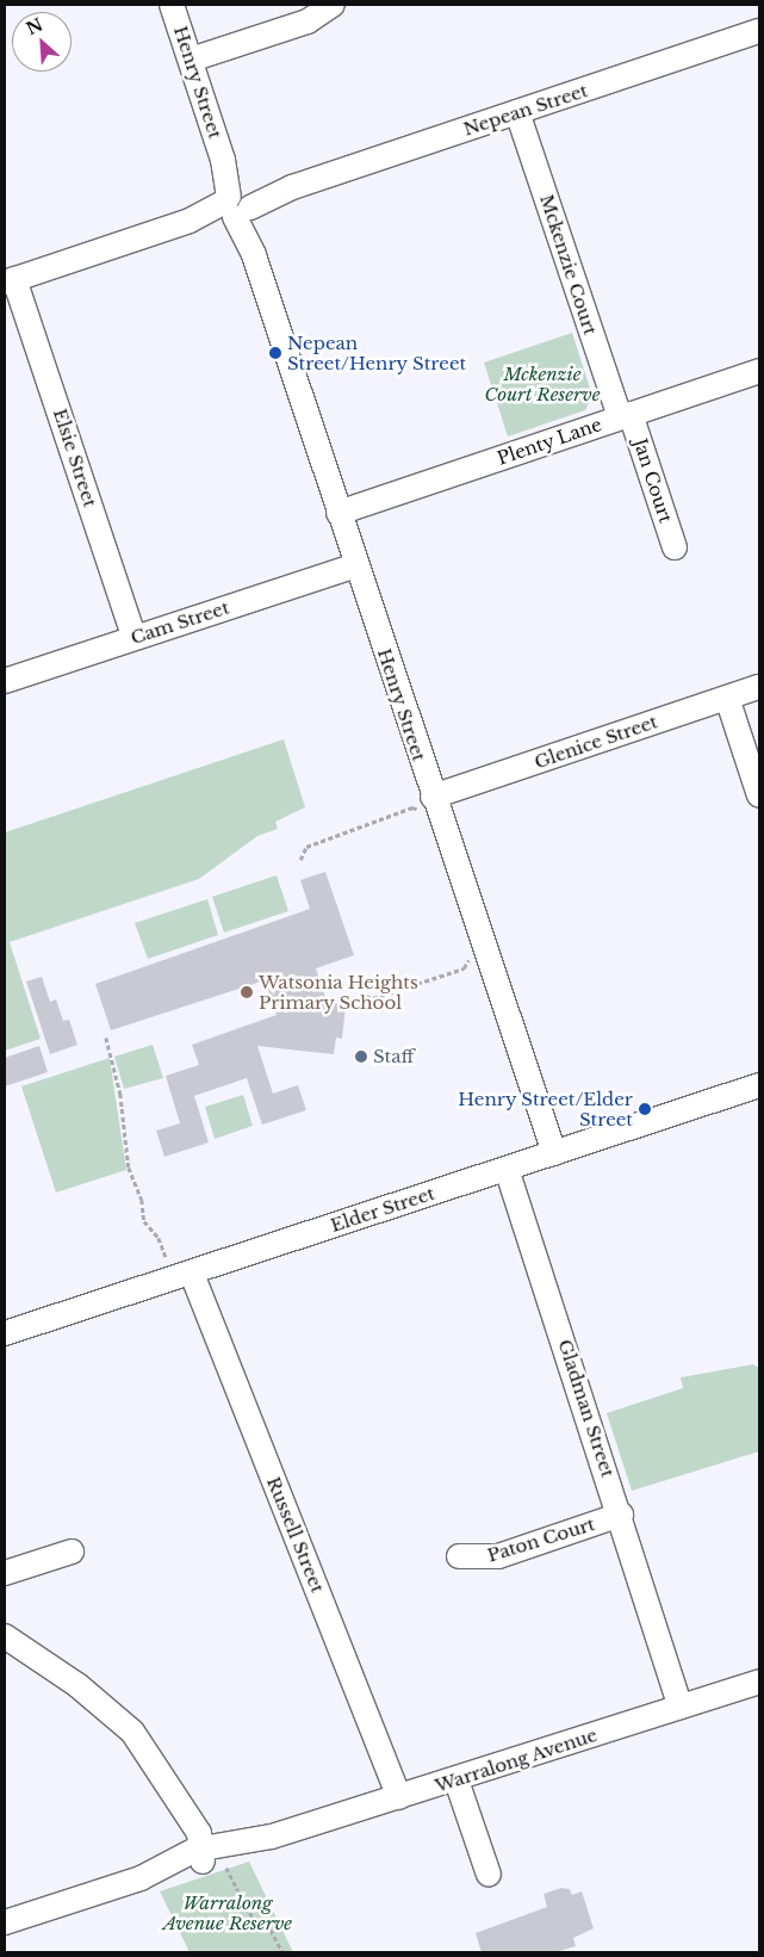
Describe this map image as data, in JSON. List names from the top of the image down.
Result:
{
  "streets": {
    "street": [
      "Henry Street",
      "Nepean Street",
      "Mckenzie Court",
      "Plenty Lane",
      "Elsie Street",
      "Jan Court",
      "Cam Street",
      "Glenice Street",
      "Elder Street",
      "Gladman Street",
      "Russell Street",
      "Paton Court",
      "Warralong Avenue"
    ]
  },
  "crossings": [
    ["Henry Street", "Nepean Street"],
    ["Henry Street", "Plenty Lane"],
    ["Henry Street", "Cam Street"],
    ["Henry Street", "Glenice Street"],
    ["Henry Street", "Elder Street"],
    ["Nepean Street", "Mckenzie Court"],
    ["Nepean Street", "Elsie Street"],
    ["Mckenzie Court", "Plenty Lane"],
    ["Mckenzie Court", "Jan Court"],
    ["Plenty Lane", "Jan Court"],
    ["Elsie Street", "Cam Street"],
    ["Elder Street", "Gladman Street"],
    ["Elder Street", "Russell Street"],
    ["Gladman Street", "Paton Court"],
    ["Gladman Street", "Warralong Avenue"],
    ["Russell Street", "Warralong Avenue"]
  ],
  "parks": ["Mckenzie Court Reserve", "Warralong Avenue Reserve"],
  "places": [
    "Nepean Street/Henry Street",
    "Watsonia Heights Primary School",
    "Staff",
    "Henry Street/Elder Street"
  ],
  "north": "top left"
}
